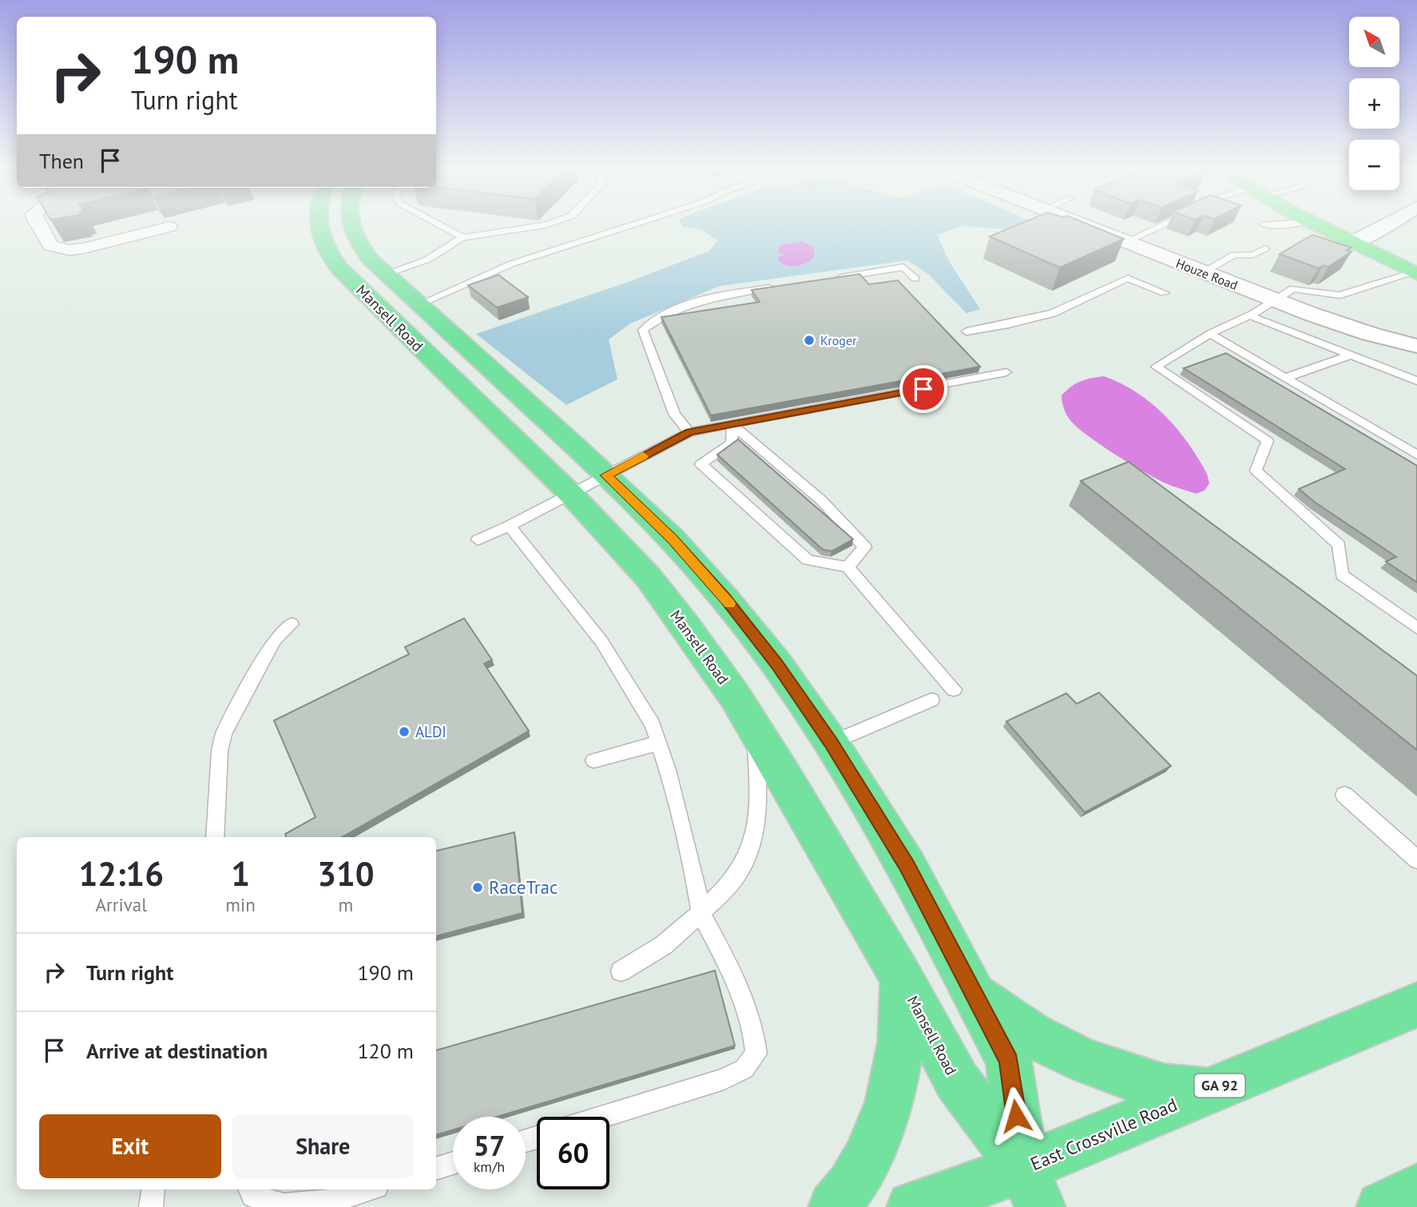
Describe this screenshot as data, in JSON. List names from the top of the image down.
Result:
{
  "streets": {
    "main road": ["Mansell Road", "GA 92", "East Crossville Road"],
    "street": ["Houze Road"]
  },
  "crossings": [
    ["Mansell Road", "East Crossville Road"]
  ],
  "places": ["Kroger", "ALDI", "RaceTrac"],
  "north": "top left",
  "page": {
    "map_buttons": ["+", "−"],
    "turn": ["190 m", "Turn right"],
    "then": "Then",
    "eta": [
      "12:16",
      "Arrival",
      "1",
      "min",
      "310",
      "m"
    ],
    "list": [
      {
        "name": "Turn right",
        "value": "190 m"
      },
      {
        "name": "Arrive at destination",
        "value": "120 m"
      }
    ],
    "buttons": ["Exit", "Share"],
    "speed": "57 km/h",
    "limit": "60"
  }
}
